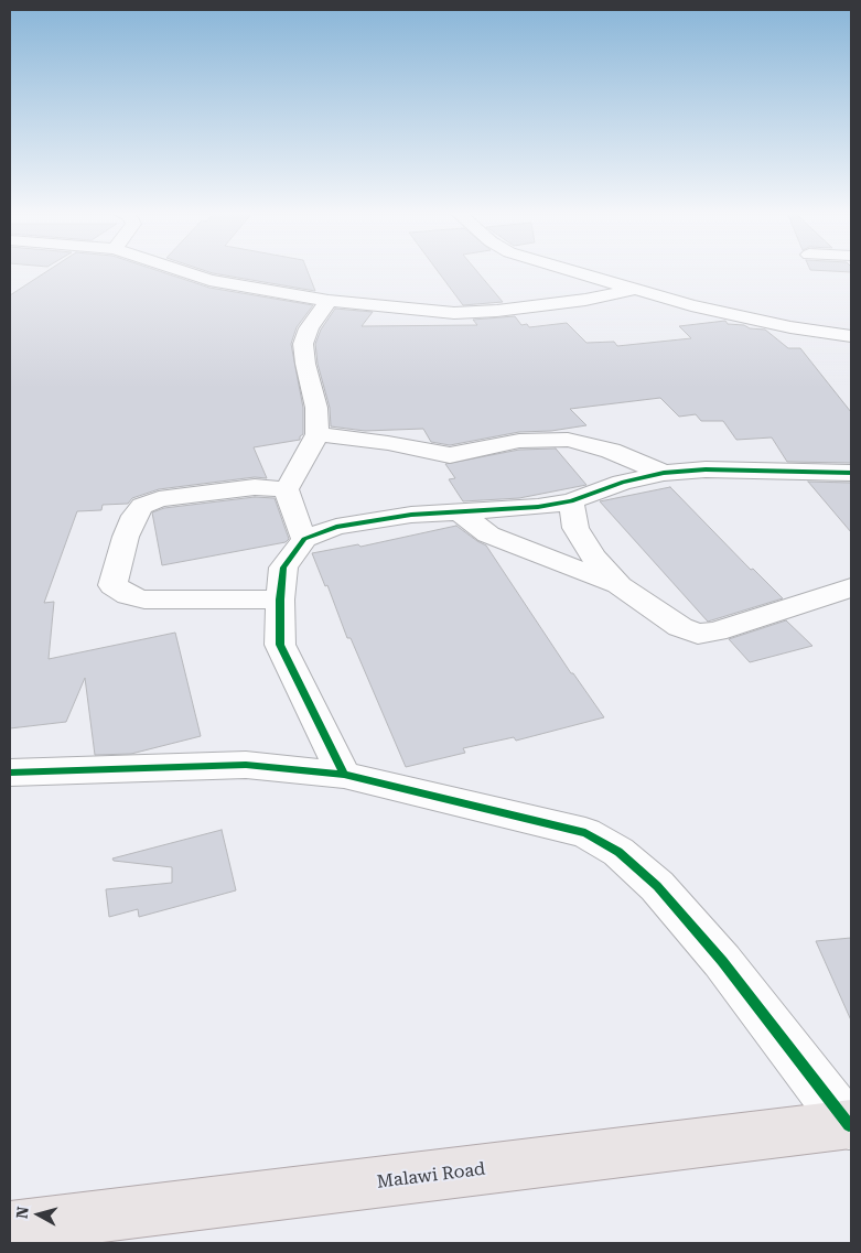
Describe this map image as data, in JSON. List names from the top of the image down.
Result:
{
  "streets": {
    "main road": ["Malawi Road"]
  },
  "north": "left"
}
